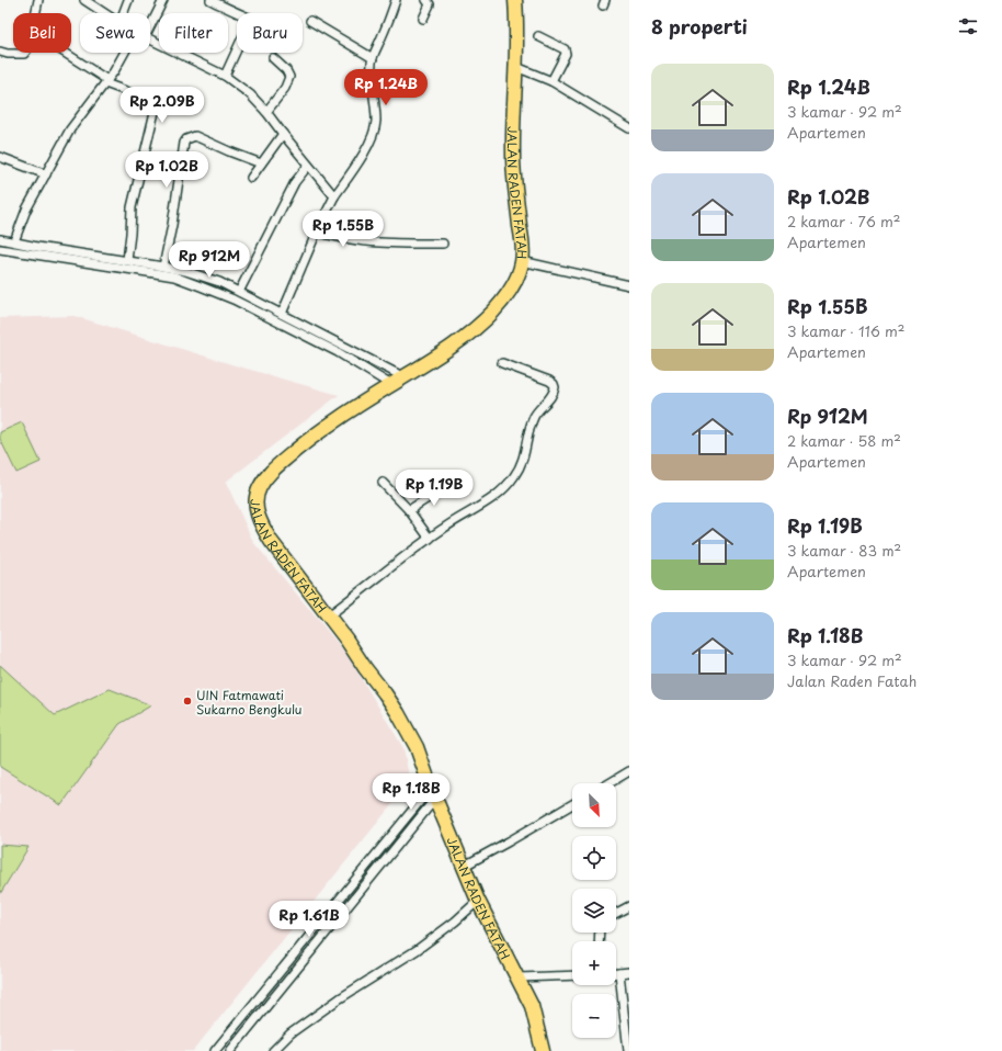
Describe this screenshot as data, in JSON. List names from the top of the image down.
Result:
{
  "streets": {
    "highway": ["JALAN RADEN FATAH"]
  },
  "places": ["UIN Fatmawati Sukarno Bengkulu"],
  "north": "bottom right",
  "page": {
    "heading": "8 properti",
    "chip": [
      "Beli",
      "Sewa",
      "Filter",
      "Baru"
    ],
    "list": [
      {
        "name": "Rp 1.24B",
        "note": "3 kamar · 92 m² · Apartemen"
      },
      {
        "name": "Rp 1.02B",
        "note": "2 kamar · 76 m² · Apartemen"
      },
      {
        "name": "Rp 1.55B",
        "note": "3 kamar · 116 m² · Apartemen"
      },
      {
        "name": "Rp 912M",
        "note": "2 kamar · 58 m² · Apartemen"
      },
      {
        "name": "Rp 1.19B",
        "note": "3 kamar · 83 m² · Apartemen"
      },
      {
        "name": "Rp 1.18B",
        "note": "3 kamar · 92 m² · Jalan Raden Fatah"
      }
    ],
    "price": [
      "Rp 1.24B",
      "Rp 2.09B",
      "Rp 1.02B",
      "Rp 1.55B",
      "Rp 912M",
      "Rp 1.19B",
      "Rp 1.18B",
      "Rp 1.61B"
    ],
    "map_buttons": ["+", "−"]
  }
}
